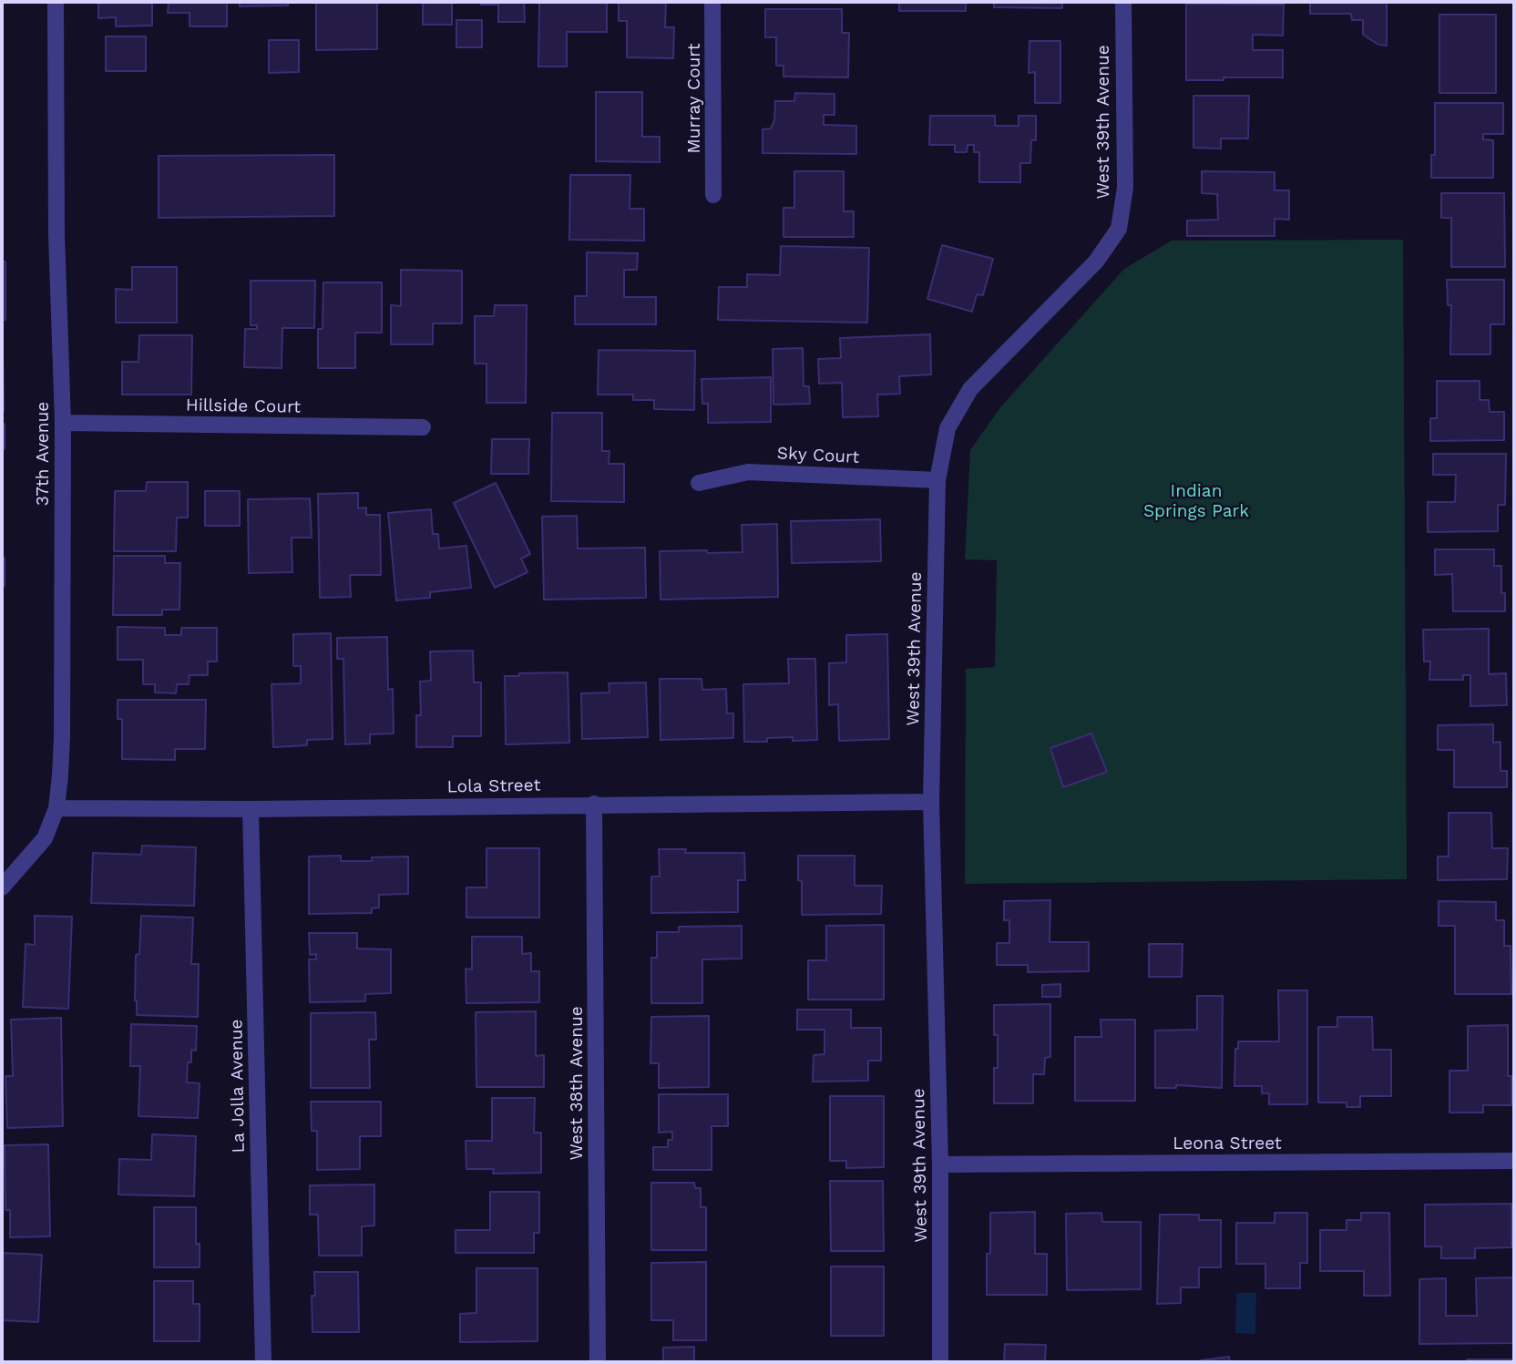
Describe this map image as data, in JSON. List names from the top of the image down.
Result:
{
  "streets": {
    "street": [
      "Murray Court",
      "West 39th Avenue",
      "Hillside Court",
      "37th Avenue",
      "Sky Court",
      "Lola Street",
      "West 38th Avenue",
      "La Jolla Avenue",
      "Leona Street"
    ]
  },
  "crossings": [
    ["West 39th Avenue", "Sky Court"],
    ["West 39th Avenue", "Lola Street"],
    ["West 39th Avenue", "Leona Street"],
    ["Hillside Court", "37th Avenue"],
    ["37th Avenue", "Lola Street"],
    ["Lola Street", "West 38th Avenue"],
    ["Lola Street", "La Jolla Avenue"]
  ],
  "parks": ["Indian Springs Park"]
}
